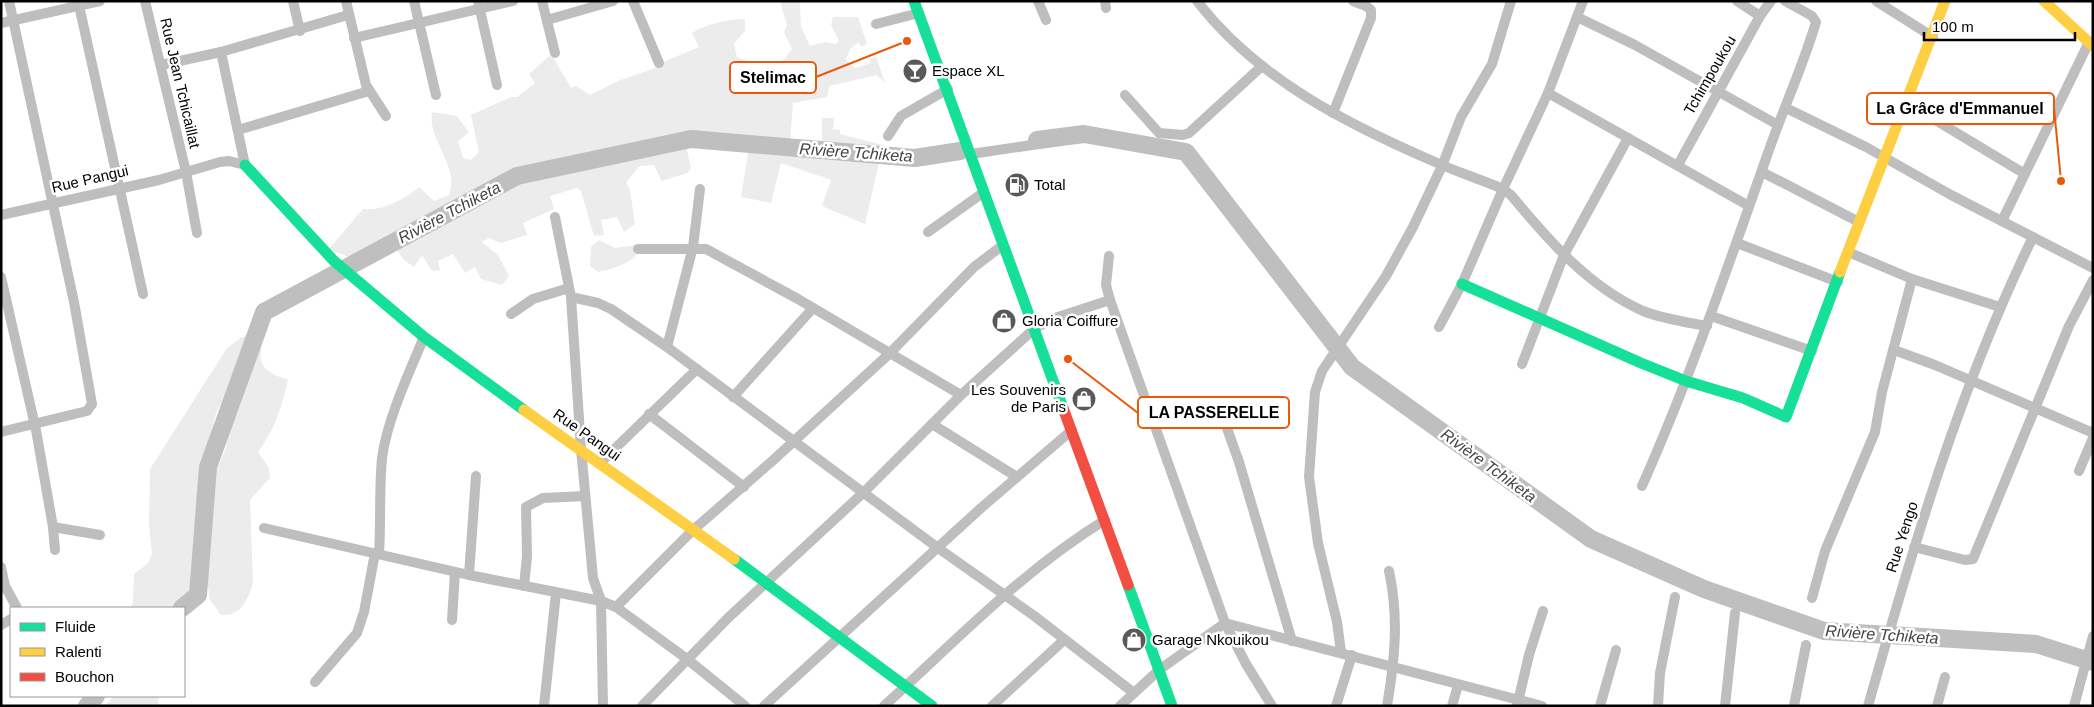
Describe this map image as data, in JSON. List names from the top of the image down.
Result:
{
  "streets": {
    "main road": ["Rue Pangui"],
    "street": ["Tchimpoukou", "Rue Jean Tchicaillat", "Rue Yengo"]
  },
  "crossings": [
    ["Rue Jean Tchicaillat", "Rue Pangui"]
  ],
  "water": ["Rivière Tchiketa"],
  "places": {
    "other": ["Stelimac", "La Grâce d'Emmanuel", "LA PASSERELLE"],
    "bar": ["Espace XL"],
    "fuel station": ["Total"],
    "shop": ["Gloria Coiffure", "Les Souvenirs de Paris", "Garage Nkouikou"]
  },
  "legend": ["Fluide", "Ralenti", "Bouchon"],
  "scale_bar": "100 m"
}
